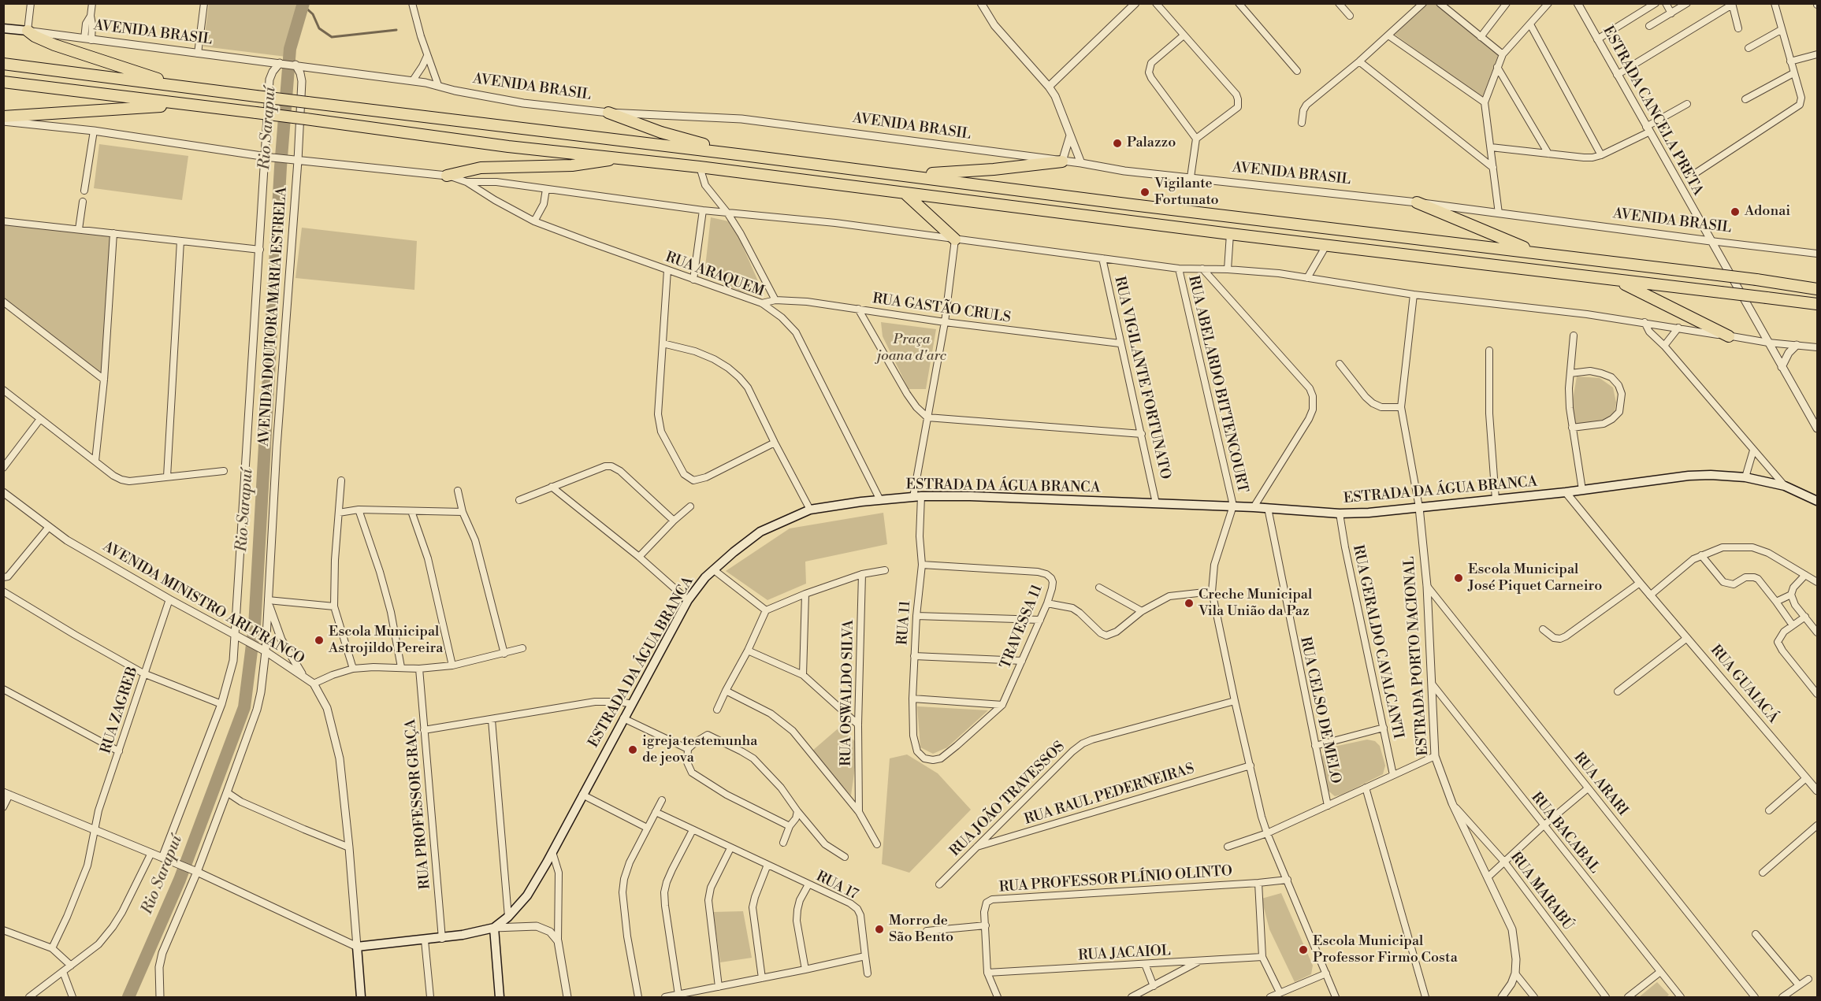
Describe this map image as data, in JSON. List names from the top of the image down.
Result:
{
  "streets": {
    "main road": ["AVENIDA BRASIL", "ESTRADA DA ÁGUA BRANCA", "AVENIDA MINISTRO ARI FRANCO"],
    "street": [
      "ESTRADA CANCELA PRETA",
      "RUA ARAQUEM",
      "RUA GASTÃO CRULS",
      "AVENIDA DOUTORA MARIA ESTRELA",
      "RUA VIGILANTE FORTUNATO",
      "RUA ABELARDO BITTENCOURT",
      "RUA 11",
      "TRAVESSA 11",
      "RUA GERALDO CAVALCANTI",
      "ESTRADA PORTO NACIONAL",
      "RUA GUAIACÁ",
      "RUA OSWALDO SILVA",
      "RUA ZAGREB",
      "RUA CELSO DE MELO",
      "RUA ARARI",
      "RUA RAUL PEDERNEIRAS",
      "RUA JOÃO TRAVESSOS",
      "RUA PROFESSOR GRAÇA",
      "RUA BACABAL",
      "RUA PROFESSOR PLÍNIO OLINTO",
      "RUA 17",
      "RUA MARABÚ",
      "RUA JACAIOL"
    ]
  },
  "crossings": [
    ["AVENIDA BRASIL", "ESTRADA CANCELA PRETA"],
    ["AVENIDA BRASIL", "AVENIDA DOUTORA MARIA ESTRELA"],
    ["RUA ARAQUEM", "RUA GASTÃO CRULS"],
    ["RUA ARAQUEM", "ESTRADA DA ÁGUA BRANCA"],
    ["RUA GASTÃO CRULS", "RUA VIGILANTE FORTUNATO"],
    ["RUA GASTÃO CRULS", "RUA 11"],
    ["AVENIDA DOUTORA MARIA ESTRELA", "AVENIDA MINISTRO ARI FRANCO"],
    ["RUA VIGILANTE FORTUNATO", "ESTRADA DA ÁGUA BRANCA"],
    ["RUA ABELARDO BITTENCOURT", "ESTRADA DA ÁGUA BRANCA"],
    ["ESTRADA DA ÁGUA BRANCA", "AVENIDA MINISTRO ARI FRANCO"],
    ["ESTRADA DA ÁGUA BRANCA", "RUA 11"],
    ["ESTRADA DA ÁGUA BRANCA", "RUA GERALDO CAVALCANTI"],
    ["ESTRADA DA ÁGUA BRANCA", "ESTRADA PORTO NACIONAL"],
    ["ESTRADA DA ÁGUA BRANCA", "RUA GUAIACÁ"],
    ["ESTRADA DA ÁGUA BRANCA", "RUA CELSO DE MELO"],
    ["ESTRADA DA ÁGUA BRANCA", "RUA PROFESSOR GRAÇA"],
    ["AVENIDA MINISTRO ARI FRANCO", "RUA ZAGREB"],
    ["RUA 11", "TRAVESSA 11"],
    ["ESTRADA PORTO NACIONAL", "RUA ARARI"],
    ["ESTRADA PORTO NACIONAL", "RUA BACABAL"],
    ["ESTRADA PORTO NACIONAL", "RUA MARABÚ"],
    ["RUA RAUL PEDERNEIRAS", "RUA JOÃO TRAVESSOS"],
    ["RUA PROFESSOR PLÍNIO OLINTO", "RUA JACAIOL"]
  ],
  "water": ["Rio Sarapuí"],
  "parks": ["Praça joana d'arc"],
  "places": [
    "Palazzo",
    "Vigilante Fortunato",
    "Adonai",
    "Escola Municipal José Piquet Carneiro",
    "Creche Municipal Vila União da Paz",
    "Escola Municipal Astrojildo Pereira",
    "igreja testemunha de jeova",
    "Morro de São Bento",
    "Escola Municipal Professor Firmo Costa"
  ]
}
